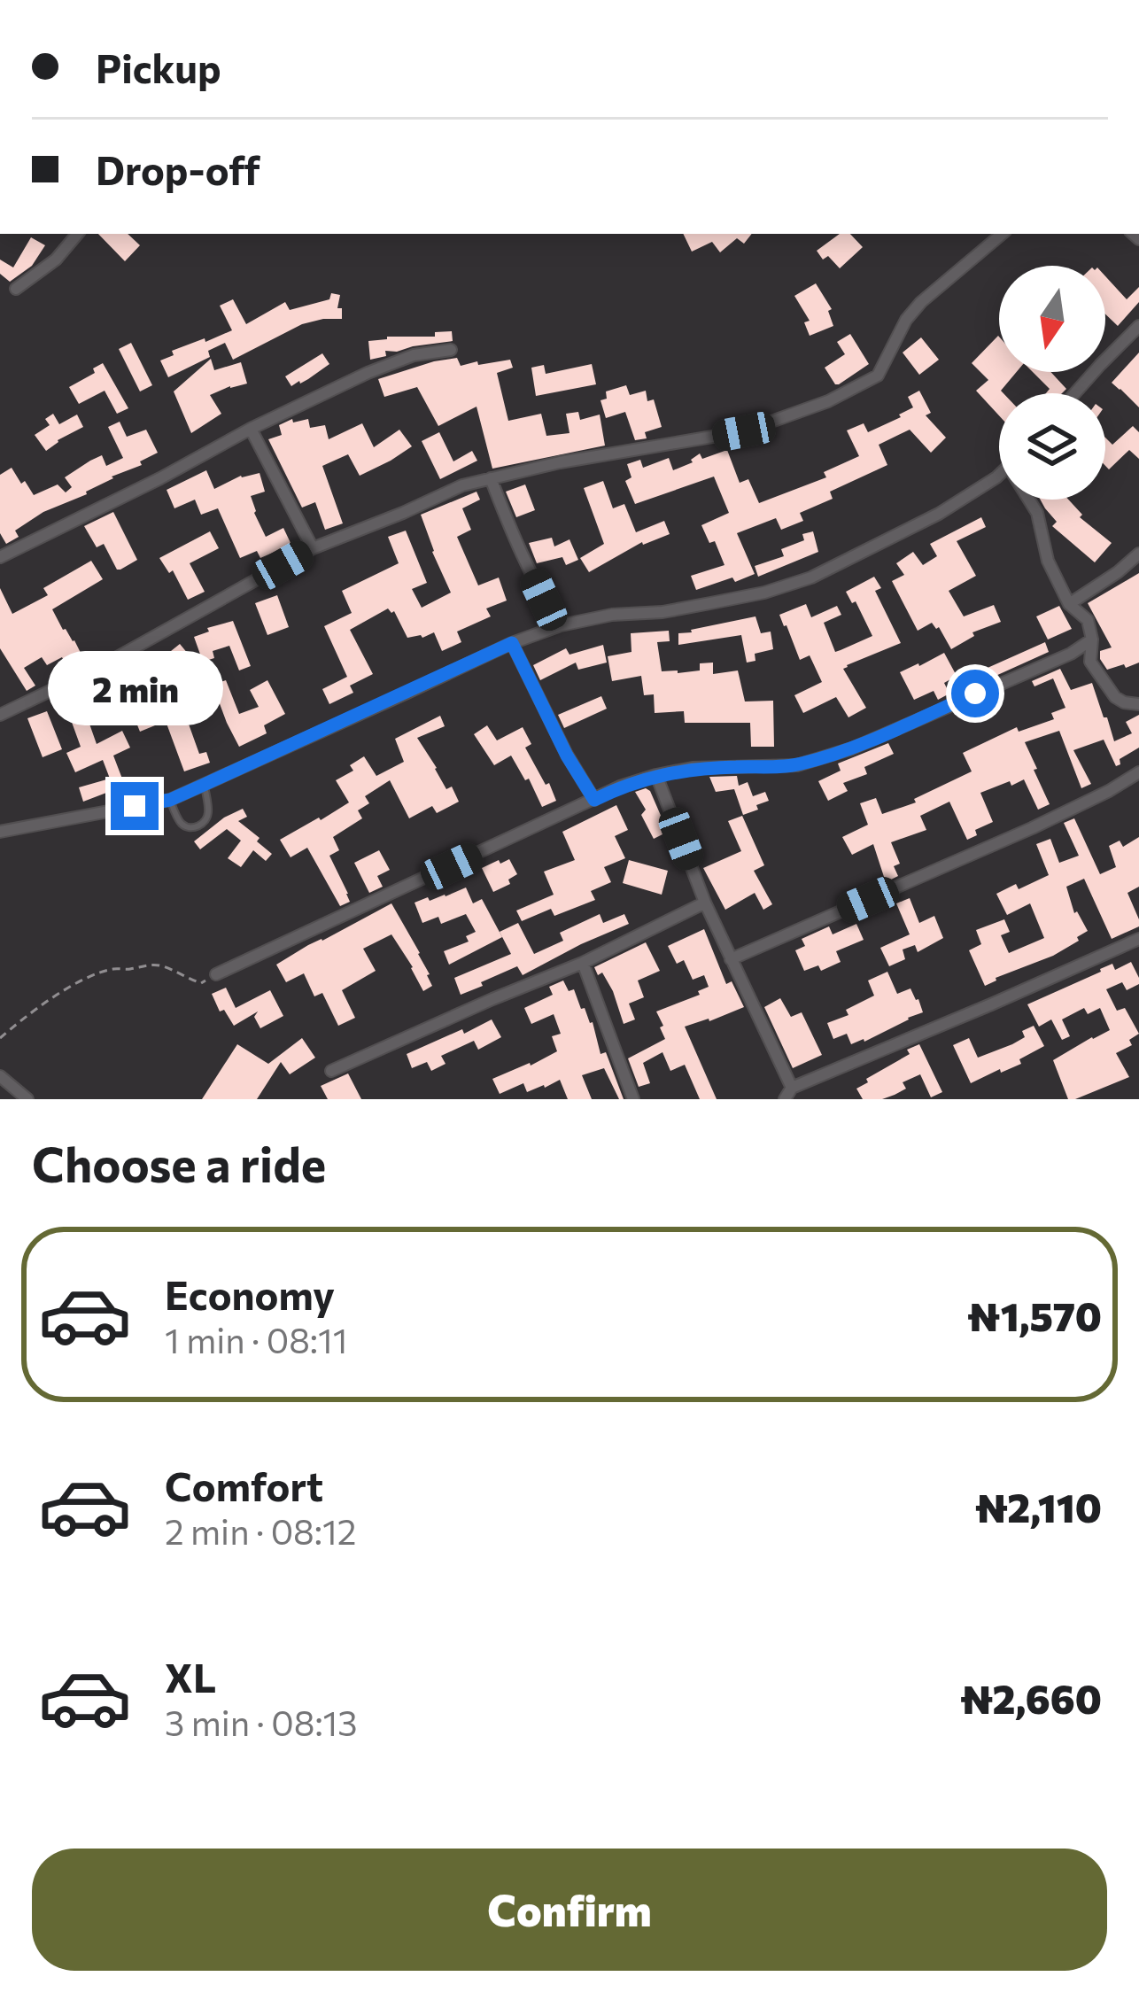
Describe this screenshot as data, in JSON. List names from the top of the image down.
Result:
{
  "north": "bottom",
  "page": {
    "banner": ["Pickup", "Drop-off"],
    "bubble": "2 min",
    "heading": "Choose a ride",
    "list": [
      {
        "name": "Economy",
        "note": "1 min · 08:11",
        "value": "₦1,570"
      },
      {
        "name": "Comfort",
        "note": "2 min · 08:12",
        "value": "₦2,110"
      },
      {
        "name": "XL",
        "note": "3 min · 08:13",
        "value": "₦2,660"
      }
    ],
    "buttons": "Confirm"
  }
}
